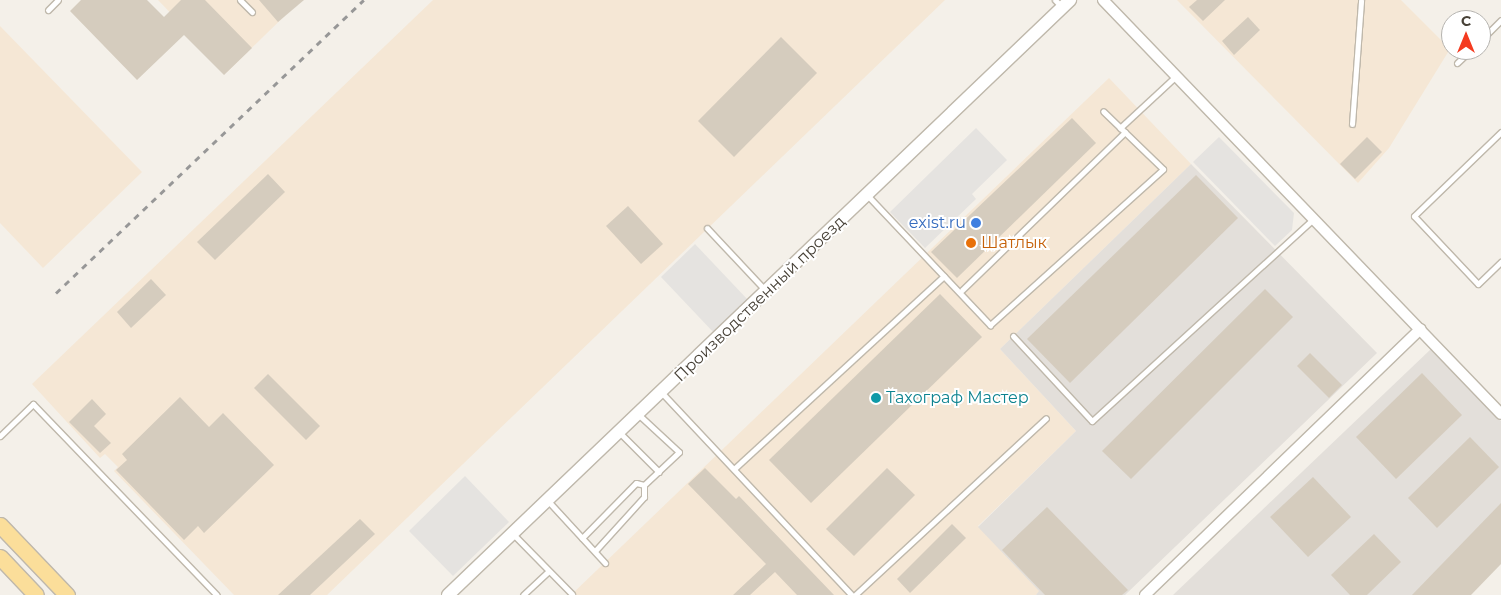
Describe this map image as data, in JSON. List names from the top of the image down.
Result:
{
  "streets": {
    "street": ["Производственный проезд"]
  },
  "places": ["exist.ru", "Шатлык", "Тахограф Мастер"],
  "north": "top"
}
